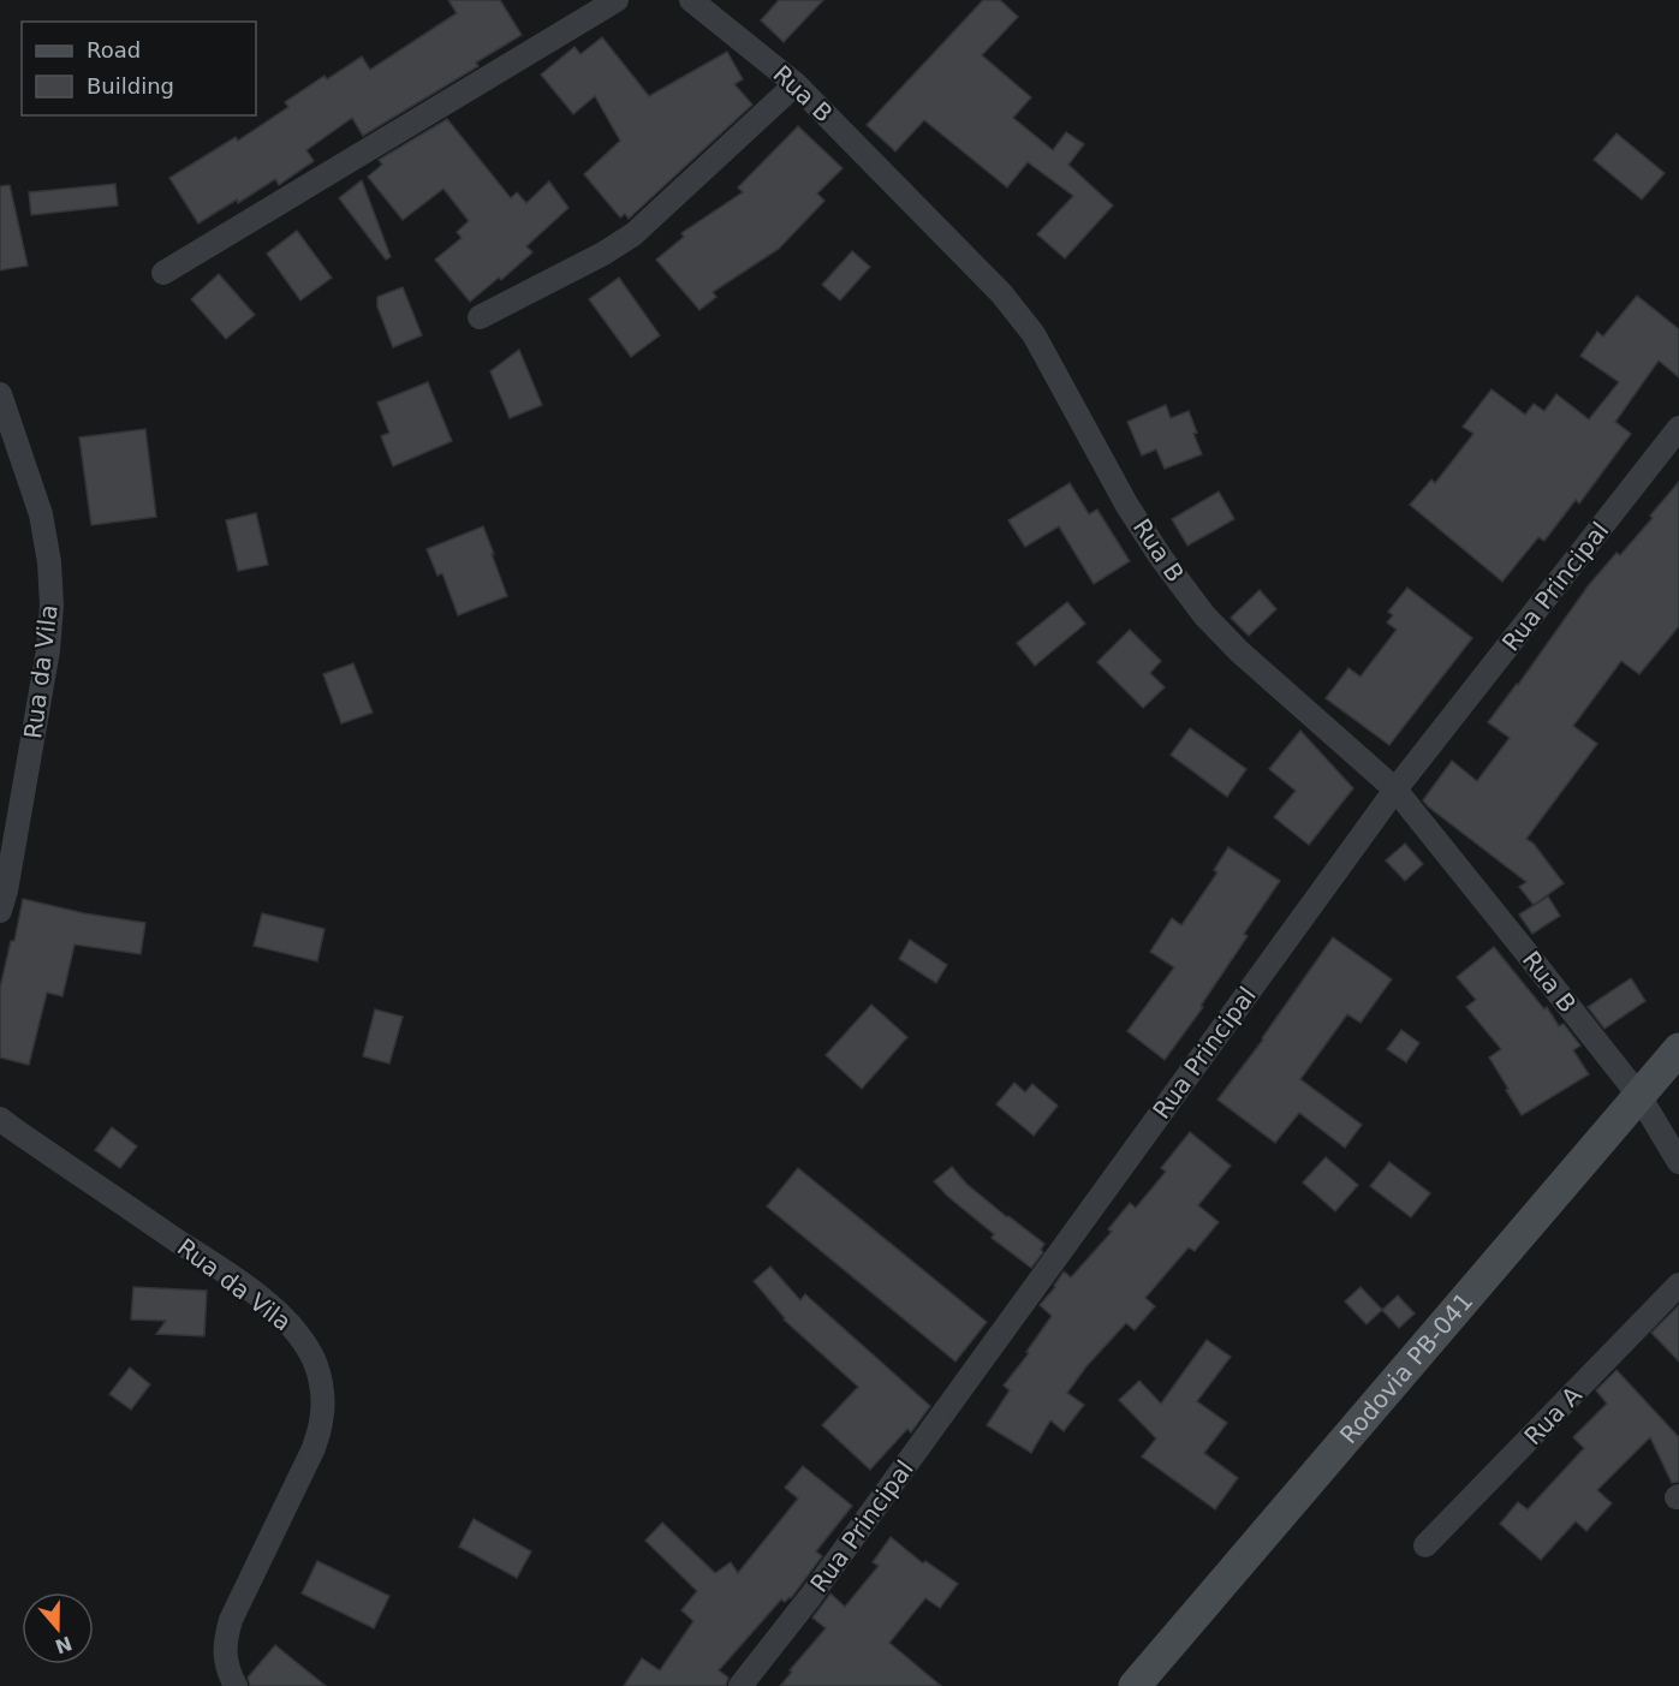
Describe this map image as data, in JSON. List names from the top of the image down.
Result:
{
  "streets": {
    "main road": ["Rodovia PB-041"],
    "street": [
      "Rua B",
      "Rua Principal",
      "Rua da Vila",
      "Rua A"
    ]
  },
  "crossings": [
    ["Rua B", "Rua Principal"],
    ["Rua B", "Rodovia PB-041"]
  ],
  "legend": ["Road", "Building"],
  "north": "bottom"
}
